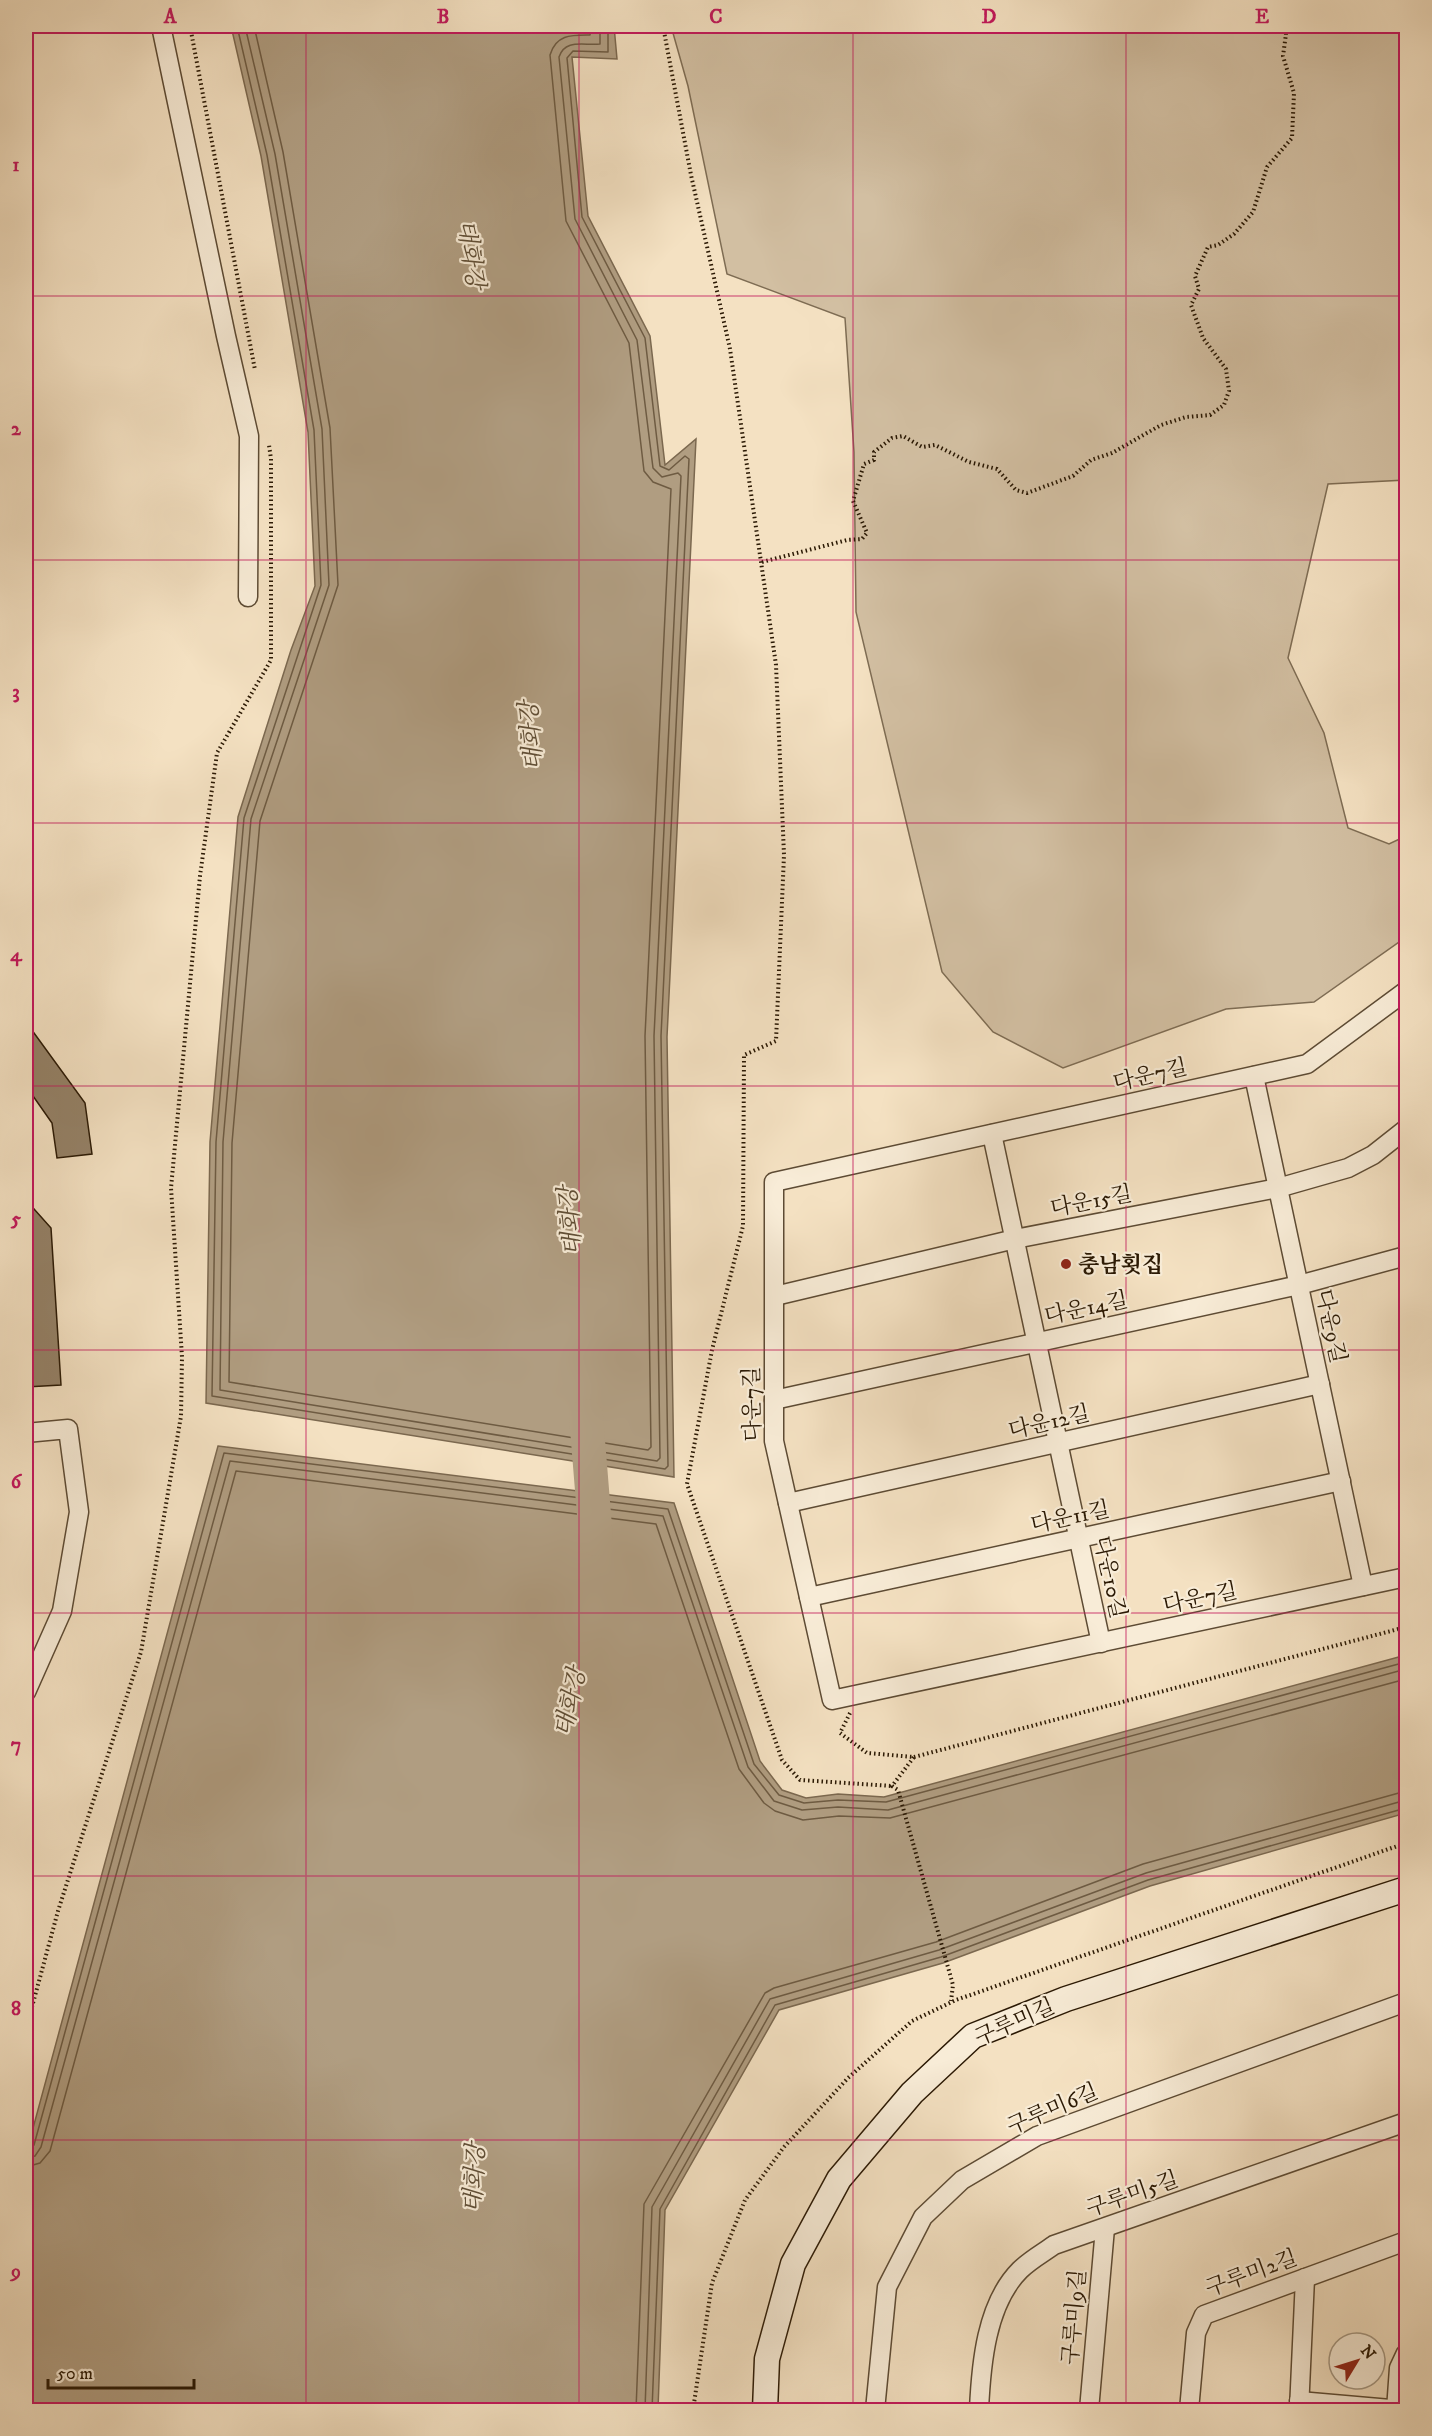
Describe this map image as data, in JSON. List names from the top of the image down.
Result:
{
  "streets": {
    "street": [
      "다운7길",
      "다운15길",
      "다운14길",
      "다운9길",
      "다운12길",
      "다운11길",
      "다운10길",
      "구루미길",
      "구루미6길",
      "구루미5길",
      "구루미2길",
      "구루미9길"
    ]
  },
  "crossings": [
    ["다운7길", "다운15길"],
    ["다운7길", "다운14길"],
    ["다운7길", "다운9길"],
    ["다운7길", "다운12길"],
    ["다운7길", "다운11길"],
    ["다운7길", "다운10길"],
    ["다운15길", "다운9길"],
    ["다운15길", "다운10길"],
    ["다운14길", "다운9길"],
    ["다운14길", "다운10길"],
    ["다운9길", "다운12길"],
    ["다운9길", "다운11길"],
    ["다운12길", "다운10길"],
    ["다운11길", "다운10길"],
    ["구루미5길", "구루미9길"]
  ],
  "water": ["태화강"],
  "places": ["충남횟집"],
  "scale_bar": "50 m",
  "north": "top right",
  "grid": {
    "columns": [
      "A",
      "B",
      "C",
      "D",
      "E"
    ],
    "rows": [
      "1",
      "2",
      "3",
      "4",
      "5",
      "6",
      "7",
      "8",
      "9"
    ]
  }
}
